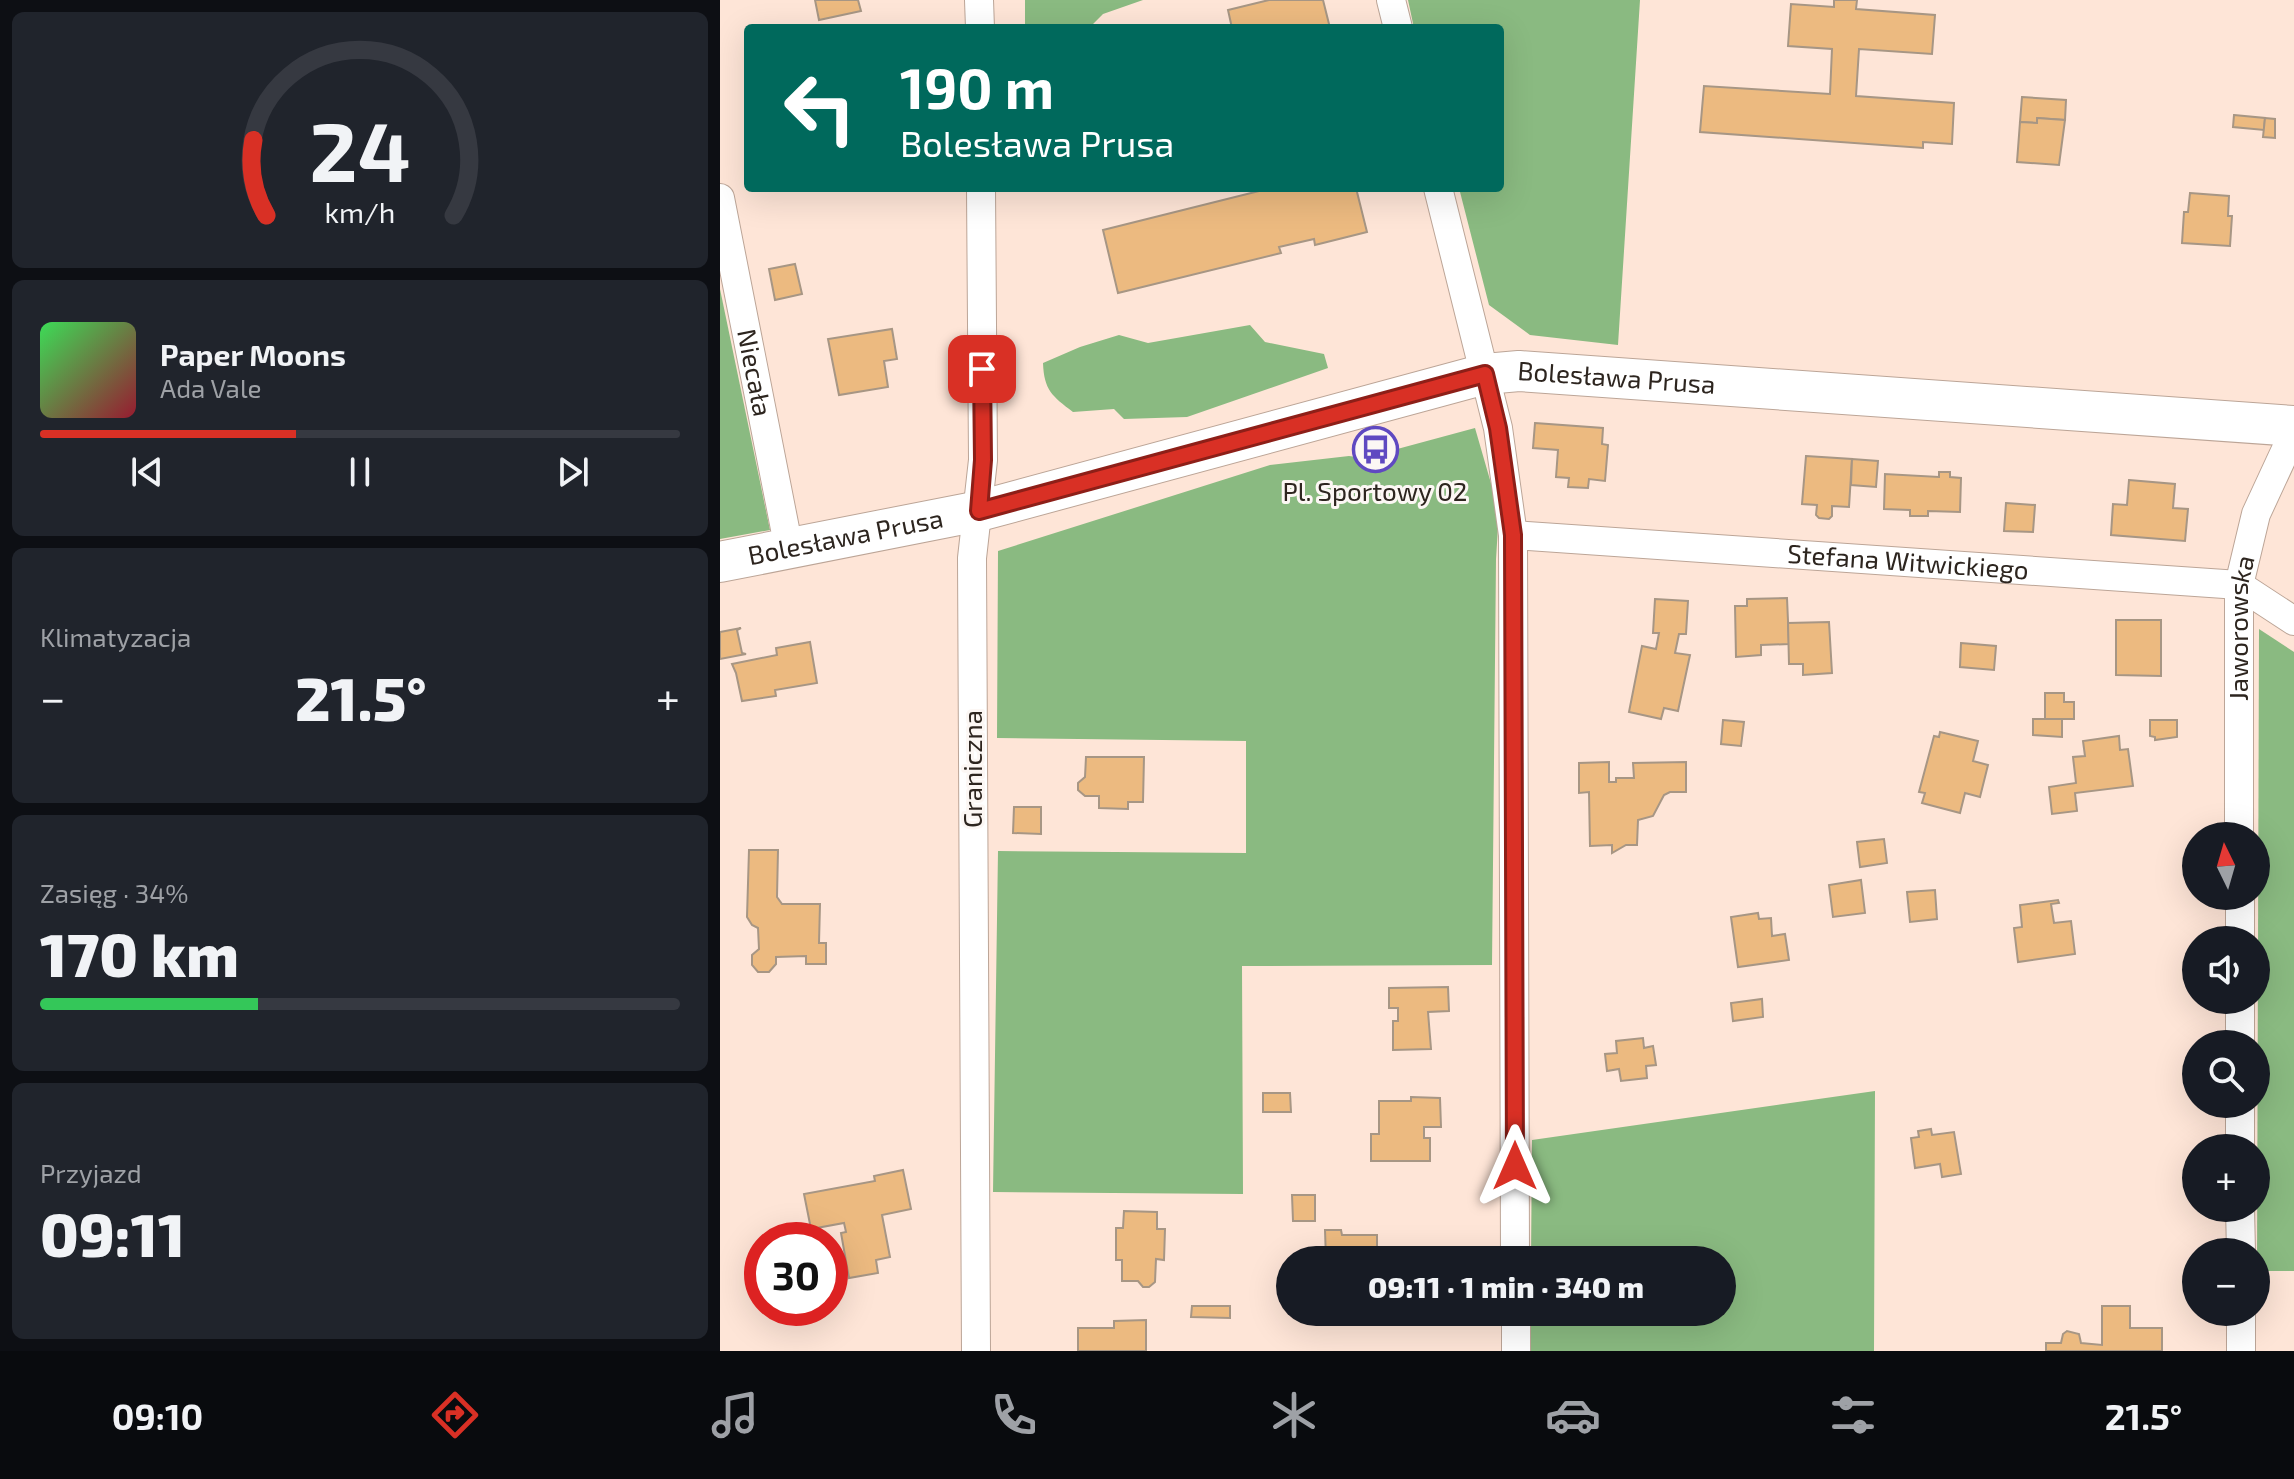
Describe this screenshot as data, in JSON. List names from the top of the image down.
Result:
{
  "streets": {
    "street": [
      "Niecała",
      "Bolesława Prusa",
      "Stefana Witwickiego",
      "Jaworowska",
      "Graniczna"
    ]
  },
  "crossings": [
    ["Niecała", "Bolesława Prusa"],
    ["Bolesława Prusa", "Jaworowska"],
    ["Bolesława Prusa", "Graniczna"],
    ["Stefana Witwickiego", "Jaworowska"]
  ],
  "places": {
    "bus stop": ["Pl. Sportowy 02"]
  },
  "north": "top",
  "page": {
    "turn": ["190 m", "Bolesława Prusa"],
    "song": ["Paper Moons", "Ada Vale"],
    "tile": [
      "Klimatyzacja",
      ["Zasięg · 34%", "170 km"],
      ["Przyjazd", "09:11"]
    ],
    "heat": ["−", "21.5°", "+"],
    "map_buttons": ["+", "−"],
    "limit": "30",
    "trip": "09:11 · 1 min · 340 m",
    "tabs": ["09:10", "21.5°"],
    "gauge": ["24", "km/h"]
  }
}
